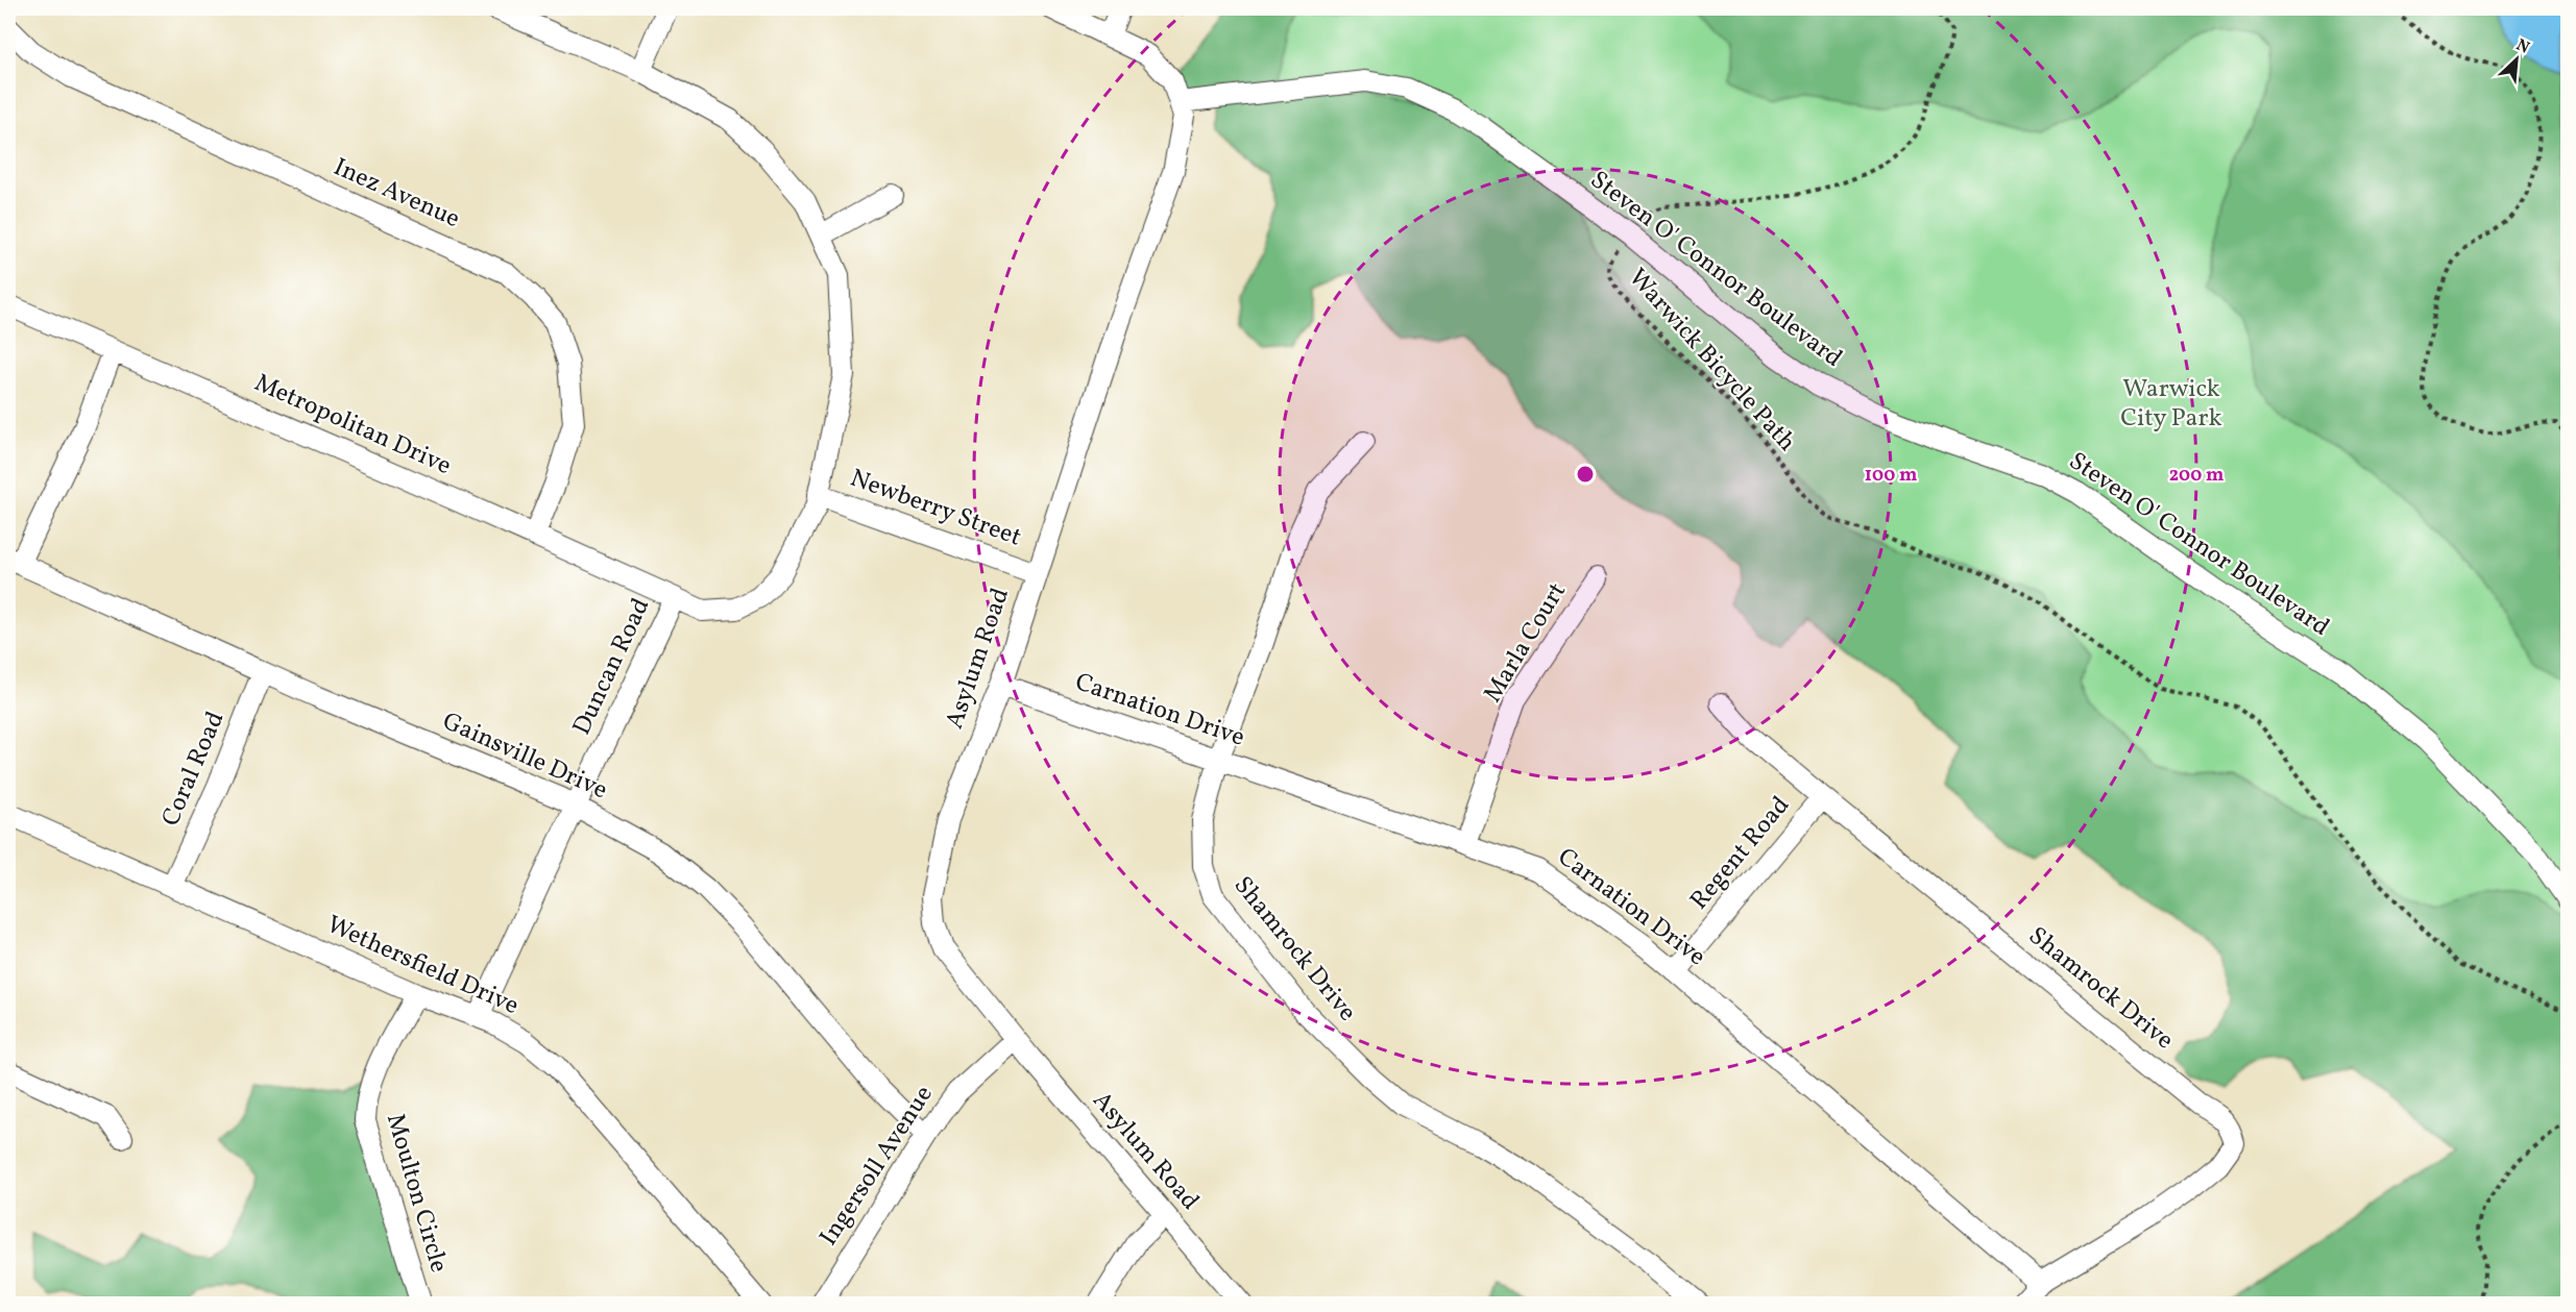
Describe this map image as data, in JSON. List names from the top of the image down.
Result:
{
  "streets": {
    "street": [
      "Inez Avenue",
      "Steven O' Connor Boulevard",
      "Metropolitan Drive",
      "Newberry Street",
      "Marla Court",
      "Asylum Road",
      "Duncan Road",
      "Carnation Drive",
      "Gainsville Drive",
      "Coral Road",
      "Regent Road",
      "Shamrock Drive",
      "Wethersfield Drive",
      "Ingersoll Avenue",
      "Moulton Circle"
    ],
    "path": ["Warwick Bicycle Path"]
  },
  "crossings": [
    ["Inez Avenue", "Metropolitan Drive"],
    ["Steven O' Connor Boulevard", "Warwick Bicycle Path"],
    ["Steven O' Connor Boulevard", "Asylum Road"],
    ["Metropolitan Drive", "Duncan Road"],
    ["Newberry Street", "Asylum Road"],
    ["Newberry Street", "Duncan Road"],
    ["Marla Court", "Carnation Drive"],
    ["Asylum Road", "Carnation Drive"],
    ["Asylum Road", "Ingersoll Avenue"],
    ["Duncan Road", "Gainsville Drive"],
    ["Duncan Road", "Wethersfield Drive"],
    ["Carnation Drive", "Regent Road"],
    ["Carnation Drive", "Shamrock Drive"],
    ["Gainsville Drive", "Coral Road"],
    ["Gainsville Drive", "Ingersoll Avenue"],
    ["Coral Road", "Wethersfield Drive"],
    ["Regent Road", "Shamrock Drive"],
    ["Wethersfield Drive", "Moulton Circle"]
  ],
  "parks": ["Warwick City Park"],
  "north": "top right",
  "rings": ["100 m", "200 m"]
}
